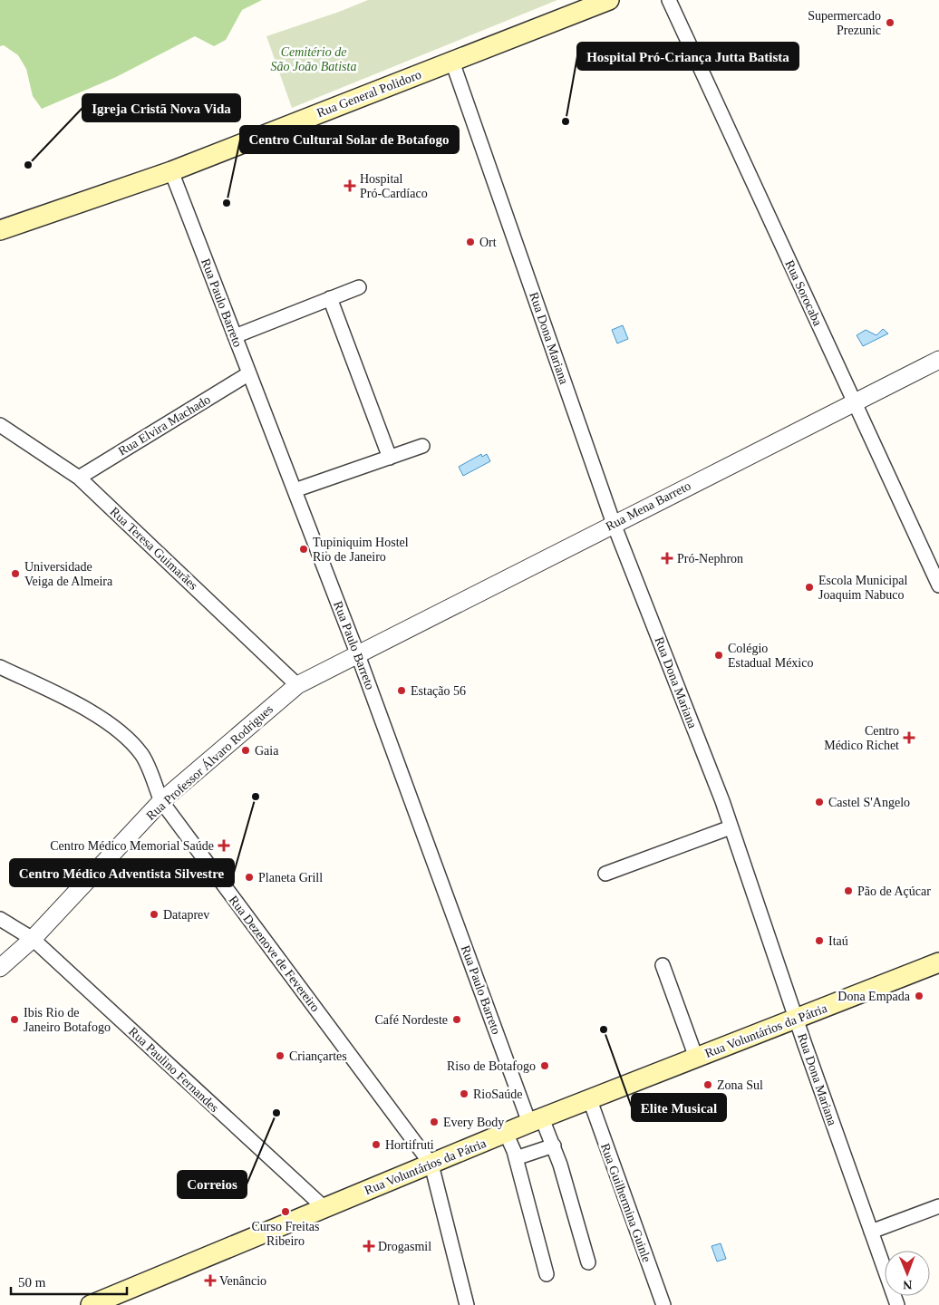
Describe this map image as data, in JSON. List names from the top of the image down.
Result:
{
  "streets": {
    "main road": ["Rua General Polidoro", "Rua Voluntários da Pátria"],
    "street": [
      "Rua Sorocaba",
      "Rua Paulo Barreto",
      "Rua Dona Mariana",
      "Rua Elvira Machado",
      "Rua Mena Barreto",
      "Rua Teresa Guimarães",
      "Rua Professor Álvaro Rodrigues",
      "Rua Dezenove de Fevereiro",
      "Rua Paulino Fernandes",
      "Rua Guilhermina Guinle"
    ]
  },
  "crossings": [
    ["Rua General Polidoro", "Rua Paulo Barreto"],
    ["Rua General Polidoro", "Rua Dona Mariana"],
    ["Rua Sorocaba", "Rua Mena Barreto"],
    ["Rua Paulo Barreto", "Rua Elvira Machado"],
    ["Rua Paulo Barreto", "Rua Mena Barreto"],
    ["Rua Paulo Barreto", "Rua Professor Álvaro Rodrigues"],
    ["Rua Paulo Barreto", "Rua Voluntários da Pátria"],
    ["Rua Dona Mariana", "Rua Mena Barreto"],
    ["Rua Dona Mariana", "Rua Voluntários da Pátria"],
    ["Rua Elvira Machado", "Rua Teresa Guimarães"],
    ["Rua Mena Barreto", "Rua Professor Álvaro Rodrigues"],
    ["Rua Teresa Guimarães", "Rua Professor Álvaro Rodrigues"],
    ["Rua Professor Álvaro Rodrigues", "Rua Dezenove de Fevereiro"],
    ["Rua Professor Álvaro Rodrigues", "Rua Paulino Fernandes"],
    ["Rua Dezenove de Fevereiro", "Rua Voluntários da Pátria"],
    ["Rua Voluntários da Pátria", "Rua Paulino Fernandes"],
    ["Rua Voluntários da Pátria", "Rua Guilhermina Guinle"]
  ],
  "parks": ["Cemitério de São João Batista"],
  "places": {
    "other": [
      "Supermercado Prezunic",
      "Hospital Pró-Criança Jutta Batista",
      "Igreja Cristã Nova Vida",
      "Centro Cultural Solar de Botafogo",
      "Ort",
      "Tupiniquim Hostel Rio de Janeiro",
      "Universidade Veiga de Almeira",
      "Escola Municipal Joaquim Nabuco",
      "Colégio Estadual México",
      "Estação 56",
      "Gaia",
      "Centro Médico Adventista Silvestre",
      "Castel S'Angelo",
      "Planeta Grill",
      "Pão de Açúcar",
      "Dataprev",
      "Itaú",
      "Dona Empada",
      "Ibis Rio de Janeiro Botafogo",
      "Café Nordeste",
      "Elite Musical",
      "Criançartes",
      "Riso de Botafogo",
      "Zona Sul",
      "RioSaúde",
      "Correios",
      "Every Body",
      "Hortifruti",
      "Curso Freitas Ribeiro"
    ],
    "health": [
      "Hospital Pró-Cardíaco",
      "Pró-Nephron",
      "Centro Médico Richet",
      "Centro Médico Memorial Saúde",
      "Drogasmil",
      "Venâncio"
    ]
  },
  "scale_bar": "50 m",
  "north": "bottom"
}
